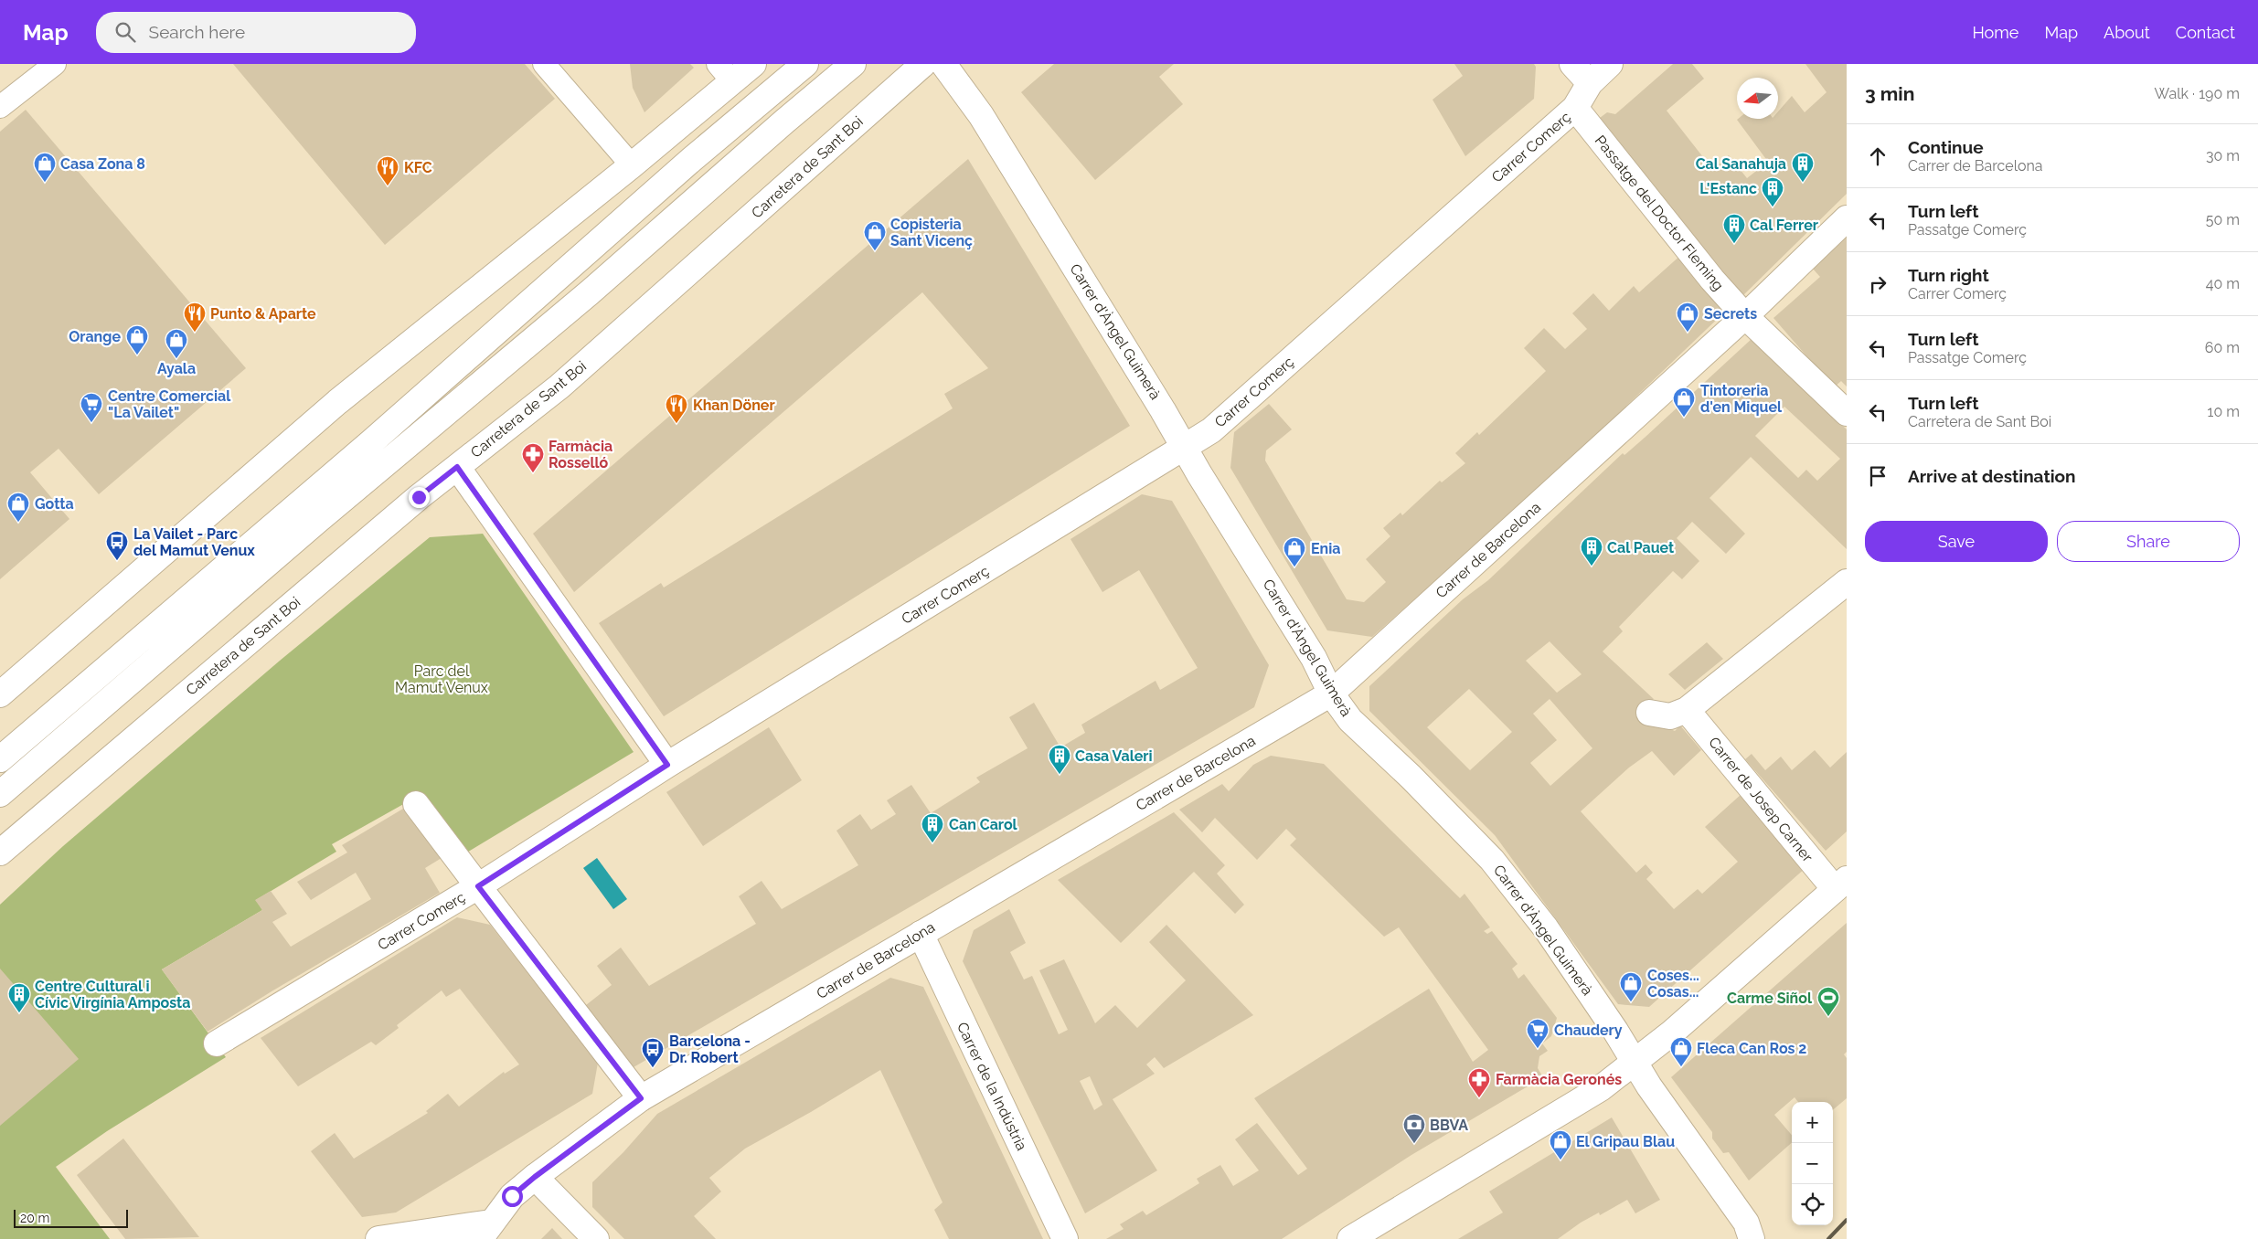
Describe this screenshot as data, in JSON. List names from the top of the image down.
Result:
{
  "streets": {
    "street": [
      "Carrer Comerç",
      "Carretera de Sant Boi",
      "Passatge del Doctor Fleming",
      "Carrer d'Àngel Guimerà",
      "Carrer de Barcelona",
      "Carrer de Josep Carner",
      "Carrer de la Indústria"
    ]
  },
  "crossings": [
    ["Carrer Comerç", "Passatge del Doctor Fleming"],
    ["Carrer Comerç", "Carrer d'Àngel Guimerà"],
    ["Passatge del Doctor Fleming", "Carrer de Barcelona"],
    ["Carrer d'Àngel Guimerà", "Carrer de Barcelona"],
    ["Carrer de Barcelona", "Carrer de la Indústria"]
  ],
  "parks": ["Parc del Mamut Venux"],
  "places": {
    "shop": [
      "Casa Zona 8",
      "Copisteria Sant Vicenç",
      "Secrets",
      "Orange",
      "Ayala",
      "Tintoreria d'en Miquel",
      "Gotta",
      "Enia",
      "Coses... Cosas...",
      "Fleca Can Ros 2",
      "El Gripau Blau"
    ],
    "building": [
      "Cal Sanahuja",
      "L'Estanc",
      "Cal Ferrer",
      "Cal Pauet",
      "Casa Valeri",
      "Can Carol",
      "Centre Cultural i Cívic Virgínia Amposta"
    ],
    "restaurant": ["KFC", "Punto & Aparte", "Khan Döner"],
    "supermarket": ["Centre Comercial \"La Vailet\"", "Chaudery"],
    "pharmacy": ["Farmàcia Rosselló", "Farmàcia Geronés"],
    "bus stop": ["La Vailet - Parc del Mamut Venux", "Barcelona - Dr. Robert"],
    "sports": ["Carme Siñol"],
    "bank": ["BBVA"]
  },
  "scale_bar": "20 m",
  "north": "left",
  "page": {
    "header": "Map",
    "search": "Search here",
    "nav": [
      "Home",
      "Map",
      "About",
      "Contact"
    ],
    "heading": ["3 min", "Walk · 190 m"],
    "list": [
      ["Continue", "Carrer de Barcelona", "30 m"],
      ["Turn left", "Passatge Comerç", "50 m"],
      ["Turn right", "Carrer Comerç", "40 m"],
      ["Turn left", "Passatge Comerç", "60 m"],
      ["Turn left", "Carretera de Sant Boi", "10 m"],
      "Arrive at destination"
    ],
    "buttons": ["Save", "Share"],
    "map_buttons": ["+", "−"],
    "scale": "20 m"
  }
}
